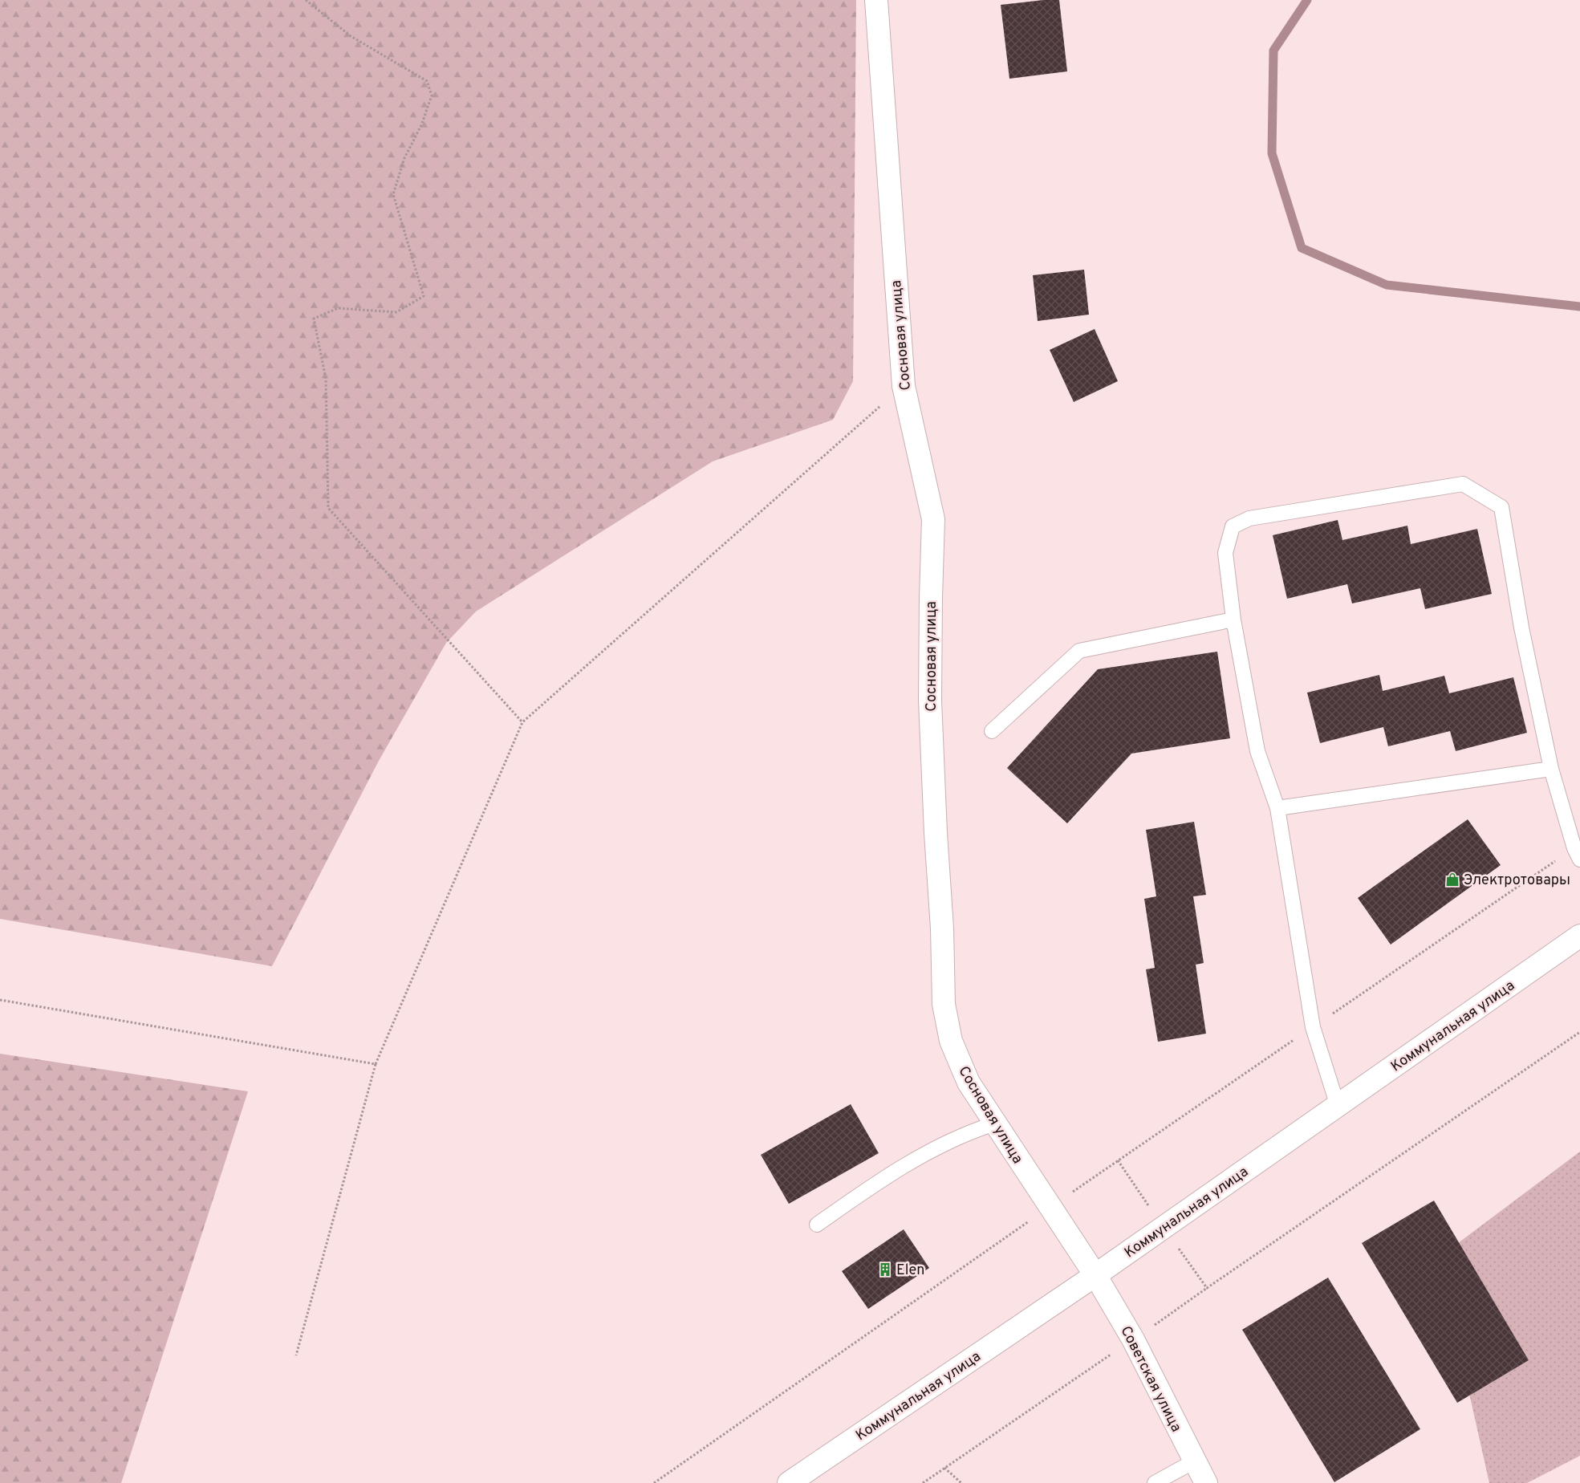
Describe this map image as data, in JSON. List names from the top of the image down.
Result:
{
  "streets": {
    "street": ["Сосновая улица", "Коммунальная улица", "Советская улица"]
  },
  "crossings": [
    ["Сосновая улица", "Коммунальная улица"],
    ["Сосновая улица", "Советская улица"],
    ["Коммунальная улица", "Советская улица"]
  ],
  "places": {
    "shop": ["Электротовары"],
    "building": ["Elen"]
  }
}
